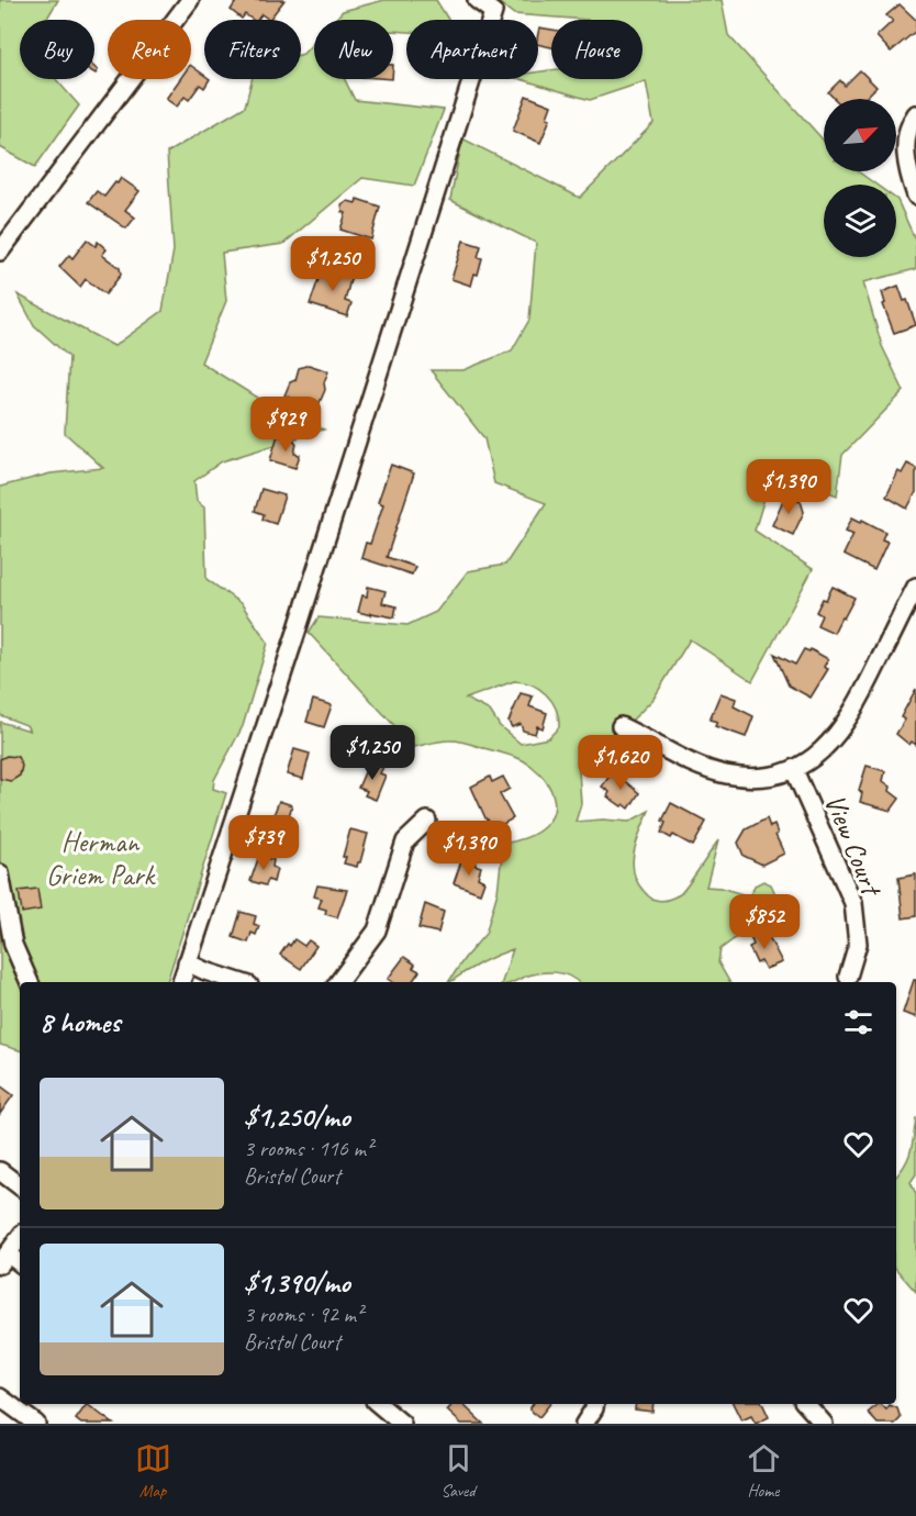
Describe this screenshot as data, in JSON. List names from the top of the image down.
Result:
{
  "streets": {
    "street": ["View Court"]
  },
  "parks": ["Herman Griem Park"],
  "north": "top right",
  "page": {
    "chip": [
      "Buy",
      "Rent",
      "Filters",
      "New",
      "Apartment",
      "House"
    ],
    "price": [
      "$1,250",
      "$929",
      "$1,390",
      "$1,250",
      "$1,620",
      "$739",
      "$1,390",
      "$852"
    ],
    "heading": "8 homes",
    "list": [
      {
        "name": "$1,250/mo",
        "note": "3 rooms · 116 m² · Bristol Court"
      },
      {
        "name": "$1,390/mo",
        "note": "3 rooms · 92 m² · Bristol Court"
      }
    ],
    "tabs": ["Map", "Saved", "Home"]
  }
}
